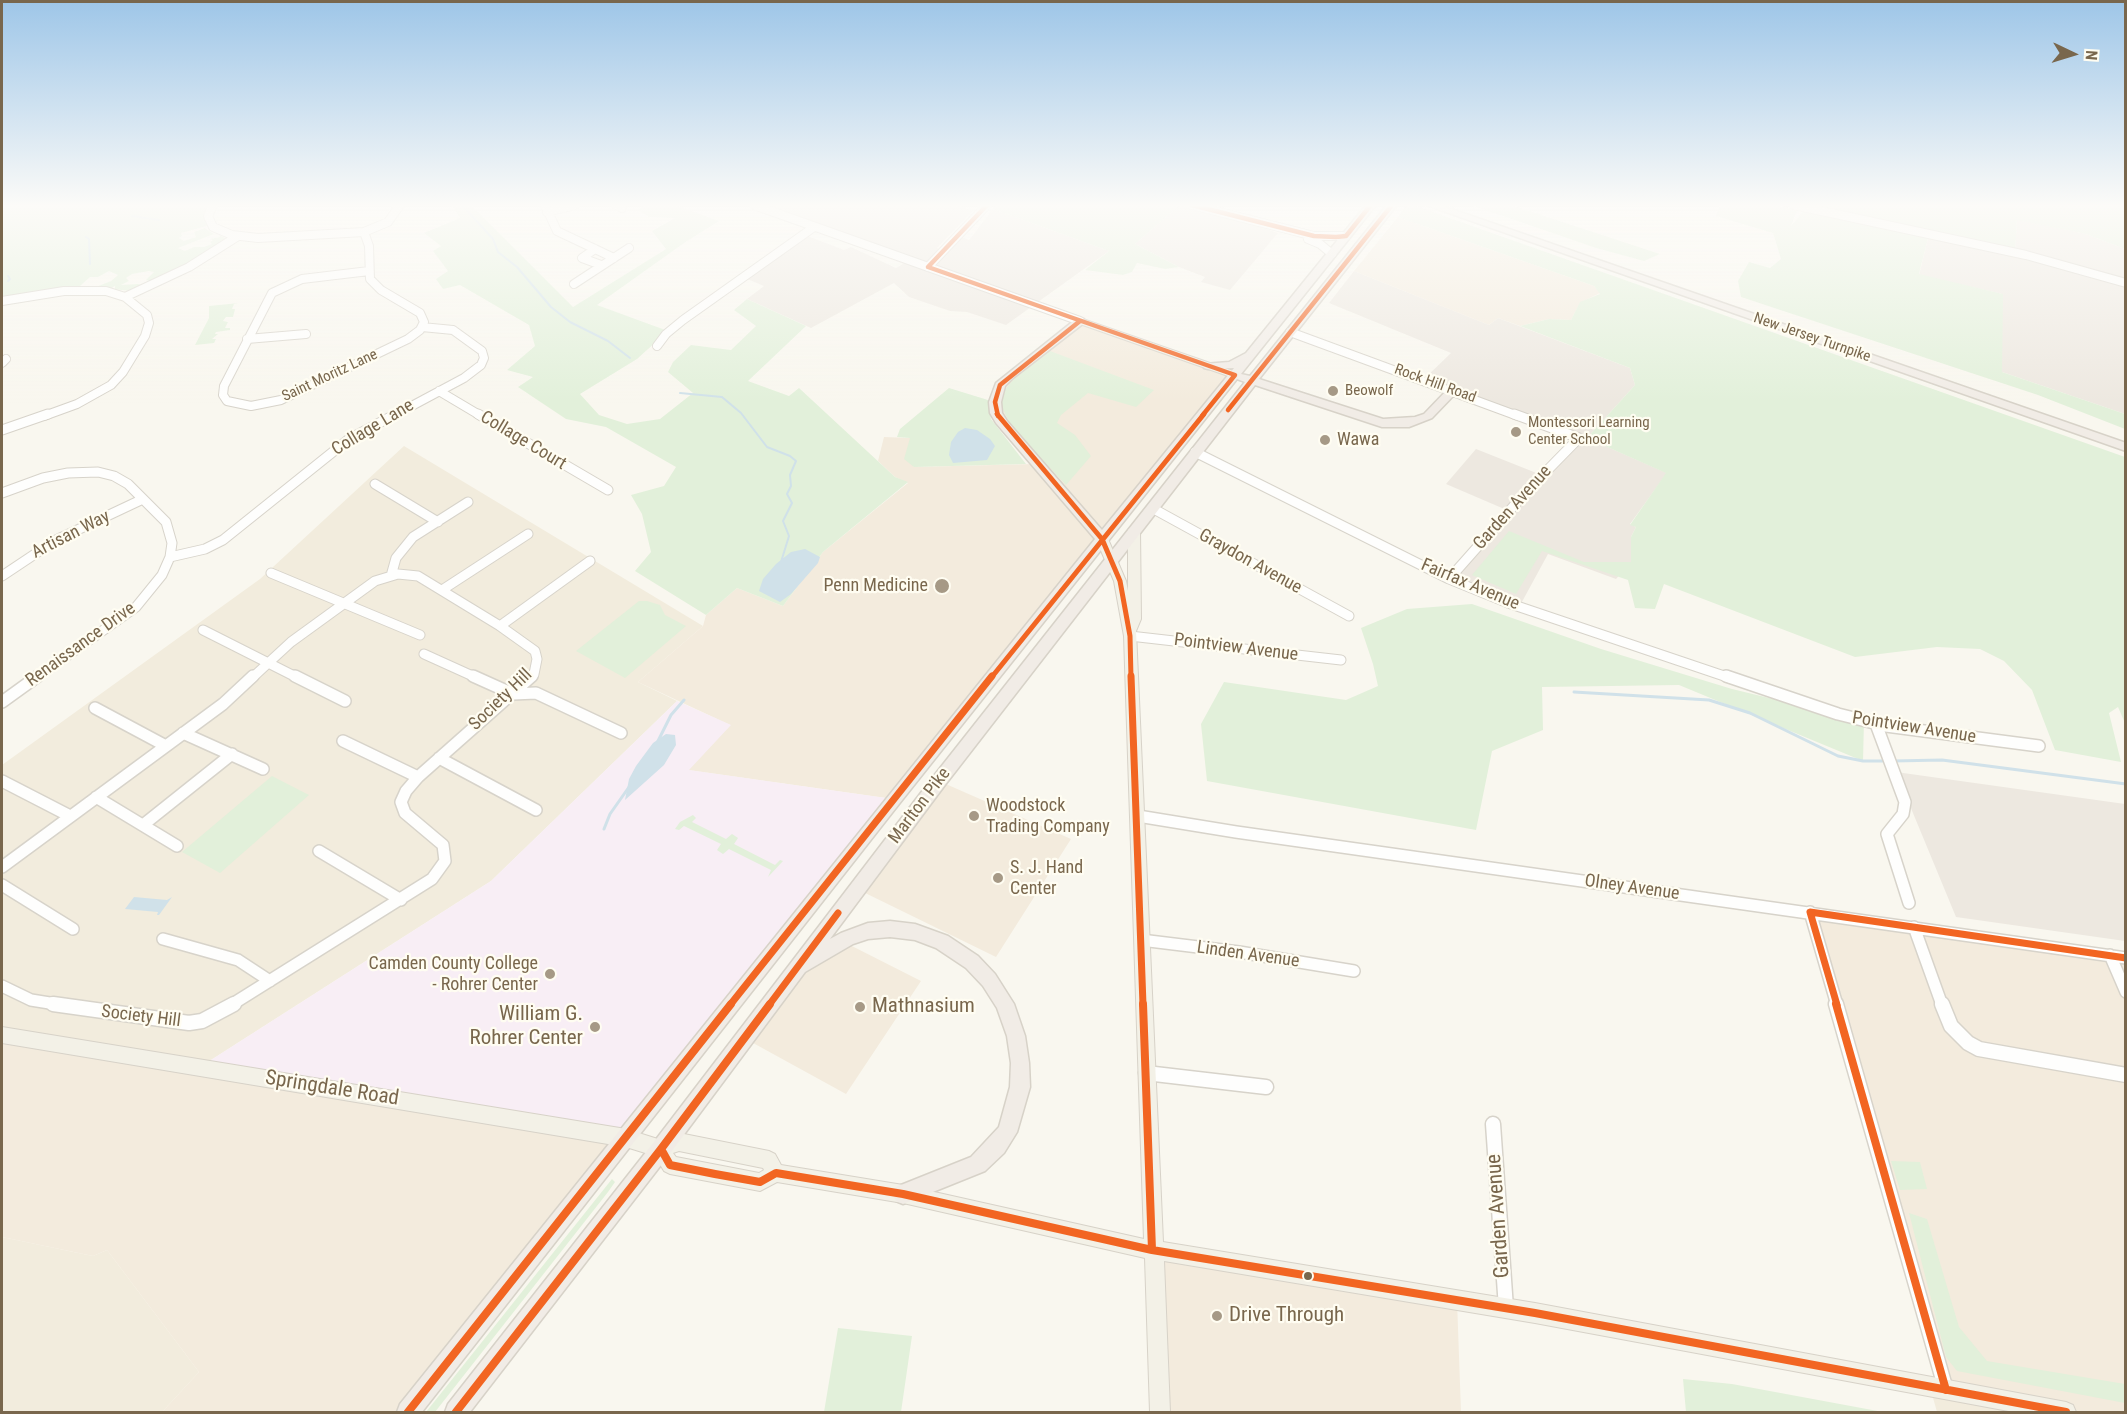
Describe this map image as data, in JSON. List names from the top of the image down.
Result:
{
  "streets": {
    "highway": ["New Jersey Turnpike", "Marlton Pike"],
    "main road": ["Springdale Road"],
    "street": [
      "Saint Moritz Lane",
      "Rock Hill Road",
      "Collage Lane",
      "Collage Court",
      "Garden Avenue",
      "Artisan Way",
      "Graydon Avenue",
      "Fairfax Avenue",
      "Renaissance Drive",
      "Pointview Avenue",
      "Society Hill",
      "Olney Avenue",
      "Linden Avenue"
    ]
  },
  "crossings": [
    ["Saint Moritz Lane", "Collage Lane"],
    ["Rock Hill Road", "Garden Avenue"],
    ["Rock Hill Road", "Marlton Pike"],
    ["Collage Lane", "Collage Court"],
    ["Collage Lane", "Renaissance Drive"],
    ["Garden Avenue", "Fairfax Avenue"],
    ["Garden Avenue", "Springdale Road"],
    ["Graydon Avenue", "Marlton Pike"],
    ["Fairfax Avenue", "Pointview Avenue"],
    ["Fairfax Avenue", "Marlton Pike"],
    ["Marlton Pike", "Springdale Road"]
  ],
  "places": [
    "Beowolf",
    "Montessori Learning Center School",
    "Wawa",
    "Penn Medicine",
    "Woodstock Trading Company",
    "S. J. Hand Center",
    "Camden County College - Rohrer Center",
    "Mathnasium",
    "William G. Rohrer Center",
    "Drive Through"
  ],
  "north": "right"
}
